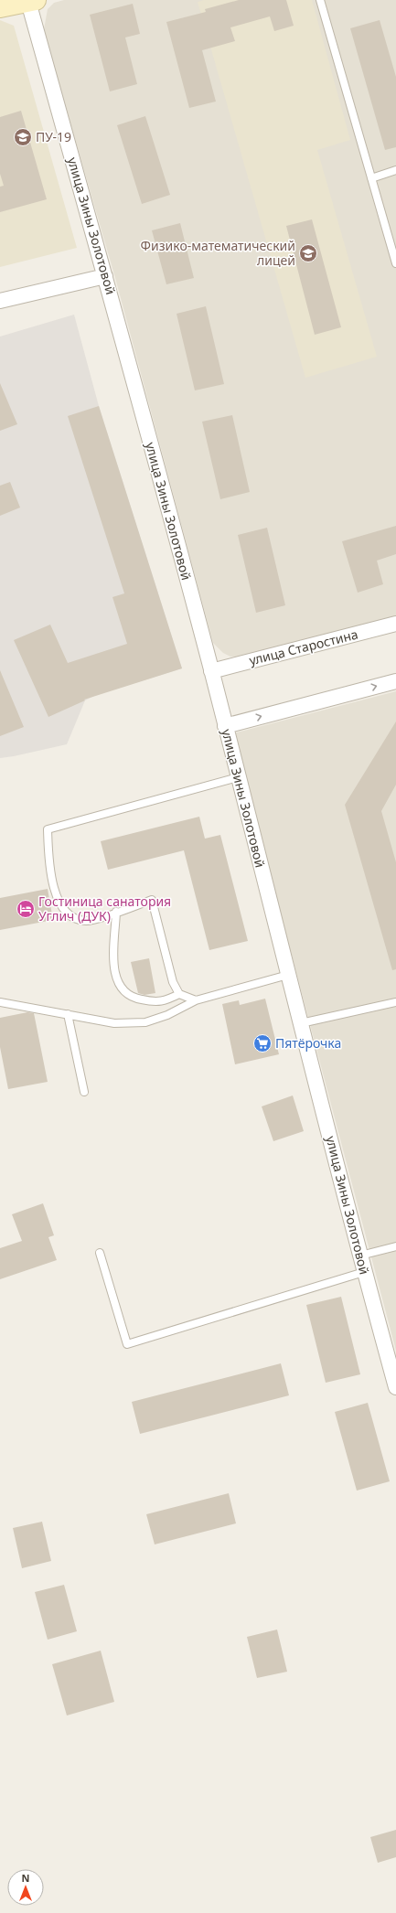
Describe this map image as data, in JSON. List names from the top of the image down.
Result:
{
  "streets": {
    "street": ["улица Зины Золотовой", "улица Старостина"]
  },
  "crossings": [
    ["улица Зины Золотовой", "улица Старостина"]
  ],
  "places": {
    "school or university": ["ПУ-19", "Физико-математический лицей"],
    "hotel": ["Гостиница санатория Углич (ДУК)"],
    "supermarket": ["Пятёрочка"]
  },
  "north": "top"
}
